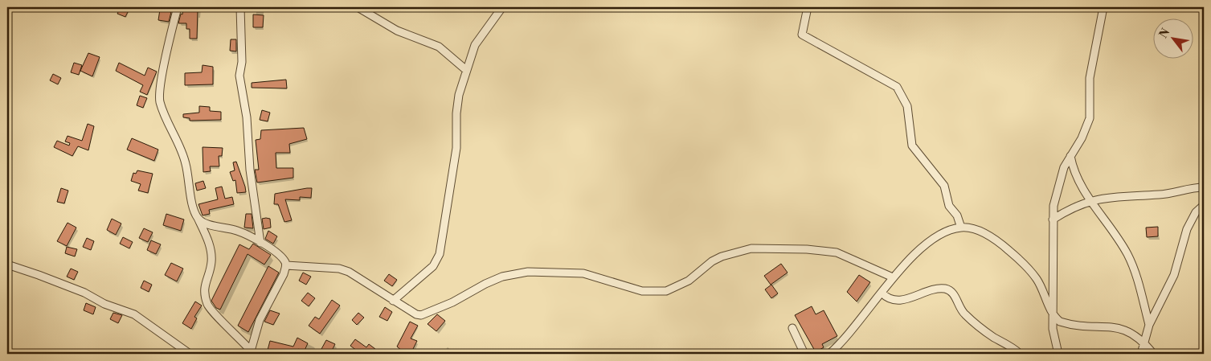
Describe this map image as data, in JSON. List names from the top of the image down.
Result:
{
  "north": "top left"
}
